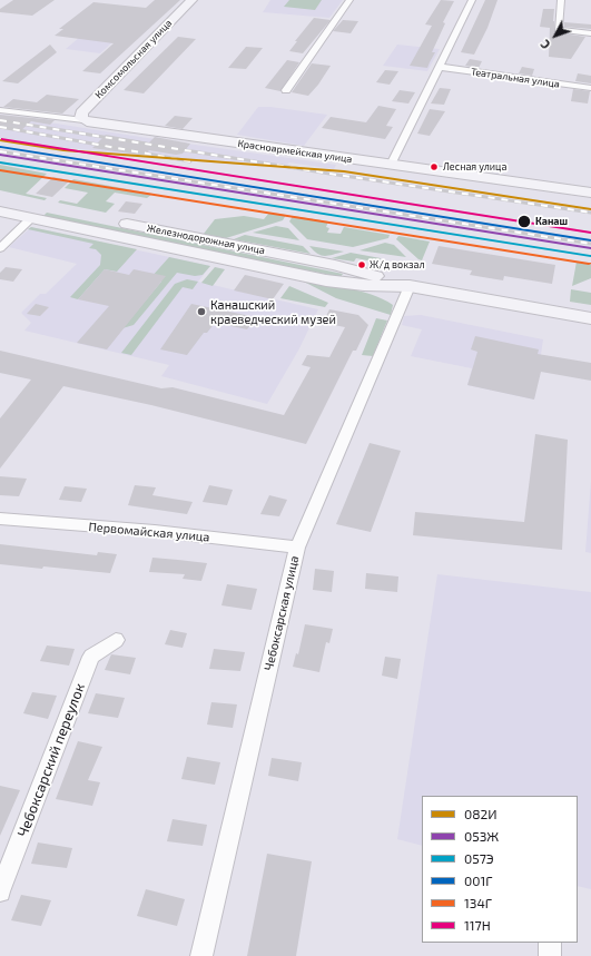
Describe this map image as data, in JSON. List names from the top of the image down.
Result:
{
  "streets": {
    "main road": ["Комсомольская улица", "Красноармейская улица", "Железнодорожная улица"],
    "street": [
      "Театральная улица",
      "Первомайская улица",
      "Чебоксарская улица",
      "Чебоксарский переулок"
    ]
  },
  "crossings": [
    ["Комсомольская улица", "Красноармейская улица"],
    ["Железнодорожная улица", "Чебоксарская улица"],
    ["Первомайская улица", "Чебоксарская улица"]
  ],
  "places": [
    "Лесная улица",
    "Канаш",
    "Ж/д вокзал",
    "Канашский краеведческий музей"
  ],
  "lines": [
    "transit line 117Н",
    "transit line 082И",
    "transit line 001Г",
    "transit line 053Ж",
    "transit line 057Э",
    "transit line 134Г"
  ],
  "legend": [
    "082И",
    "053Ж",
    "057Э",
    "001Г",
    "134Г",
    "117Н"
  ],
  "north": "bottom left"
}
